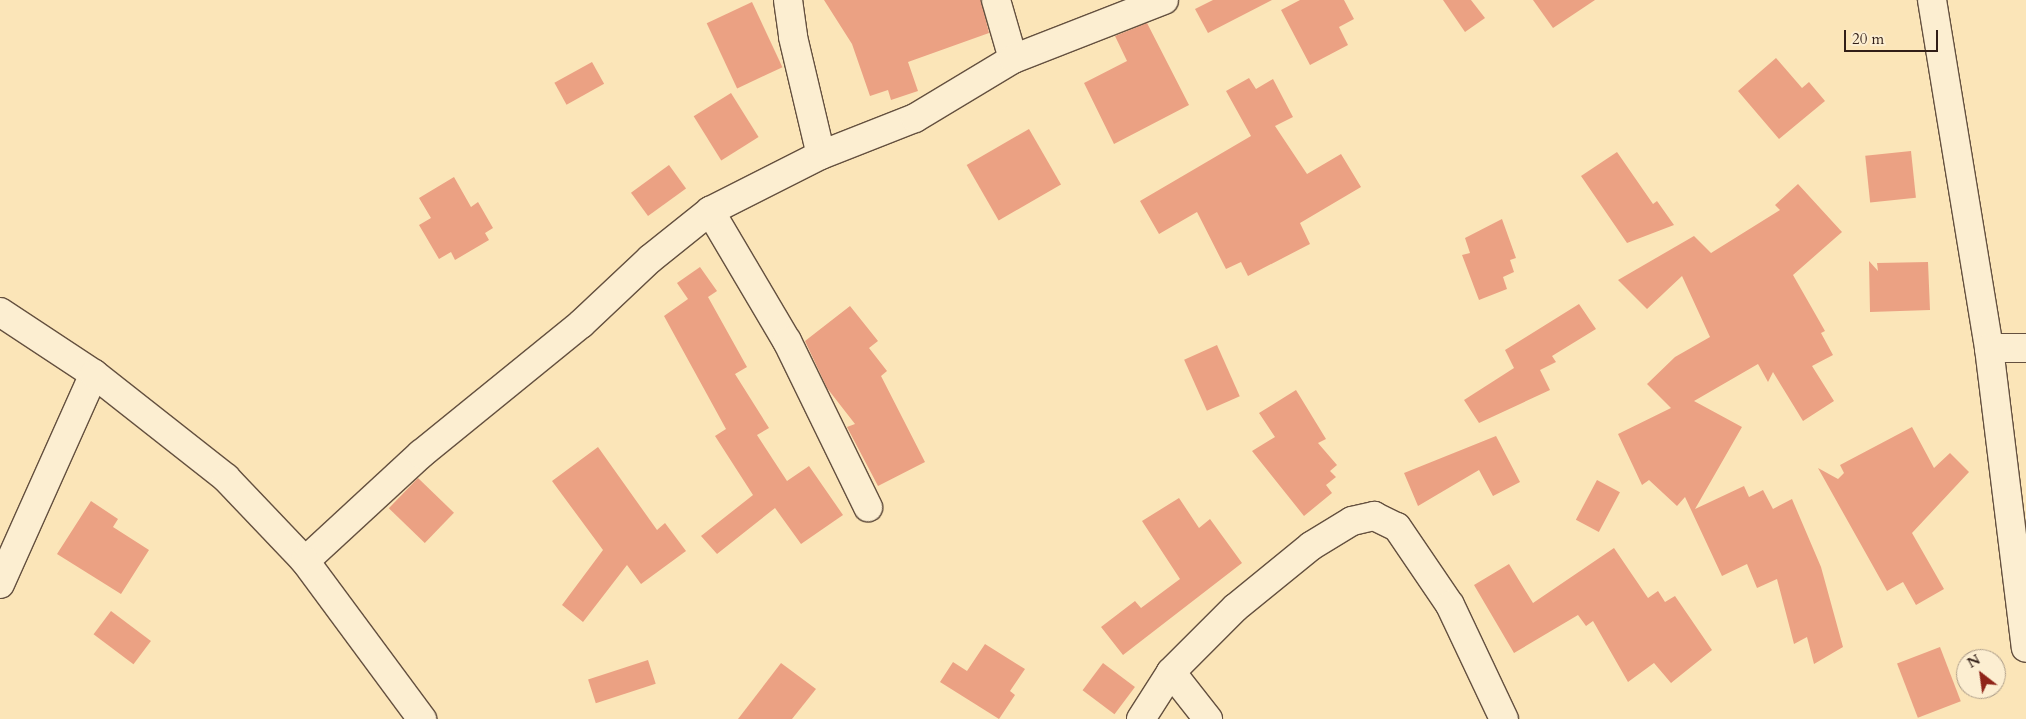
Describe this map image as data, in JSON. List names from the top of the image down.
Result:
{
  "scale_bar": "20 m",
  "north": "top left"
}
